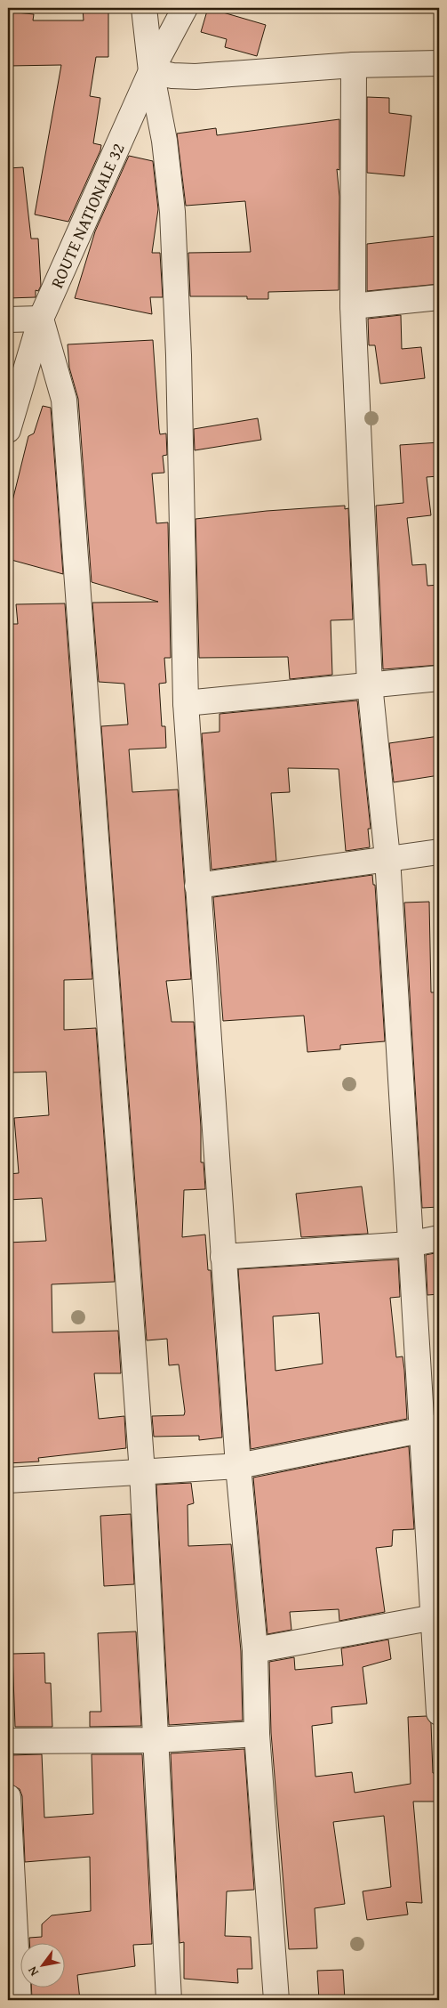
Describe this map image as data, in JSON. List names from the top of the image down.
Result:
{
  "streets": {
    "street": ["ROUTE NATIONALE 32"]
  },
  "north": "bottom left"
}
